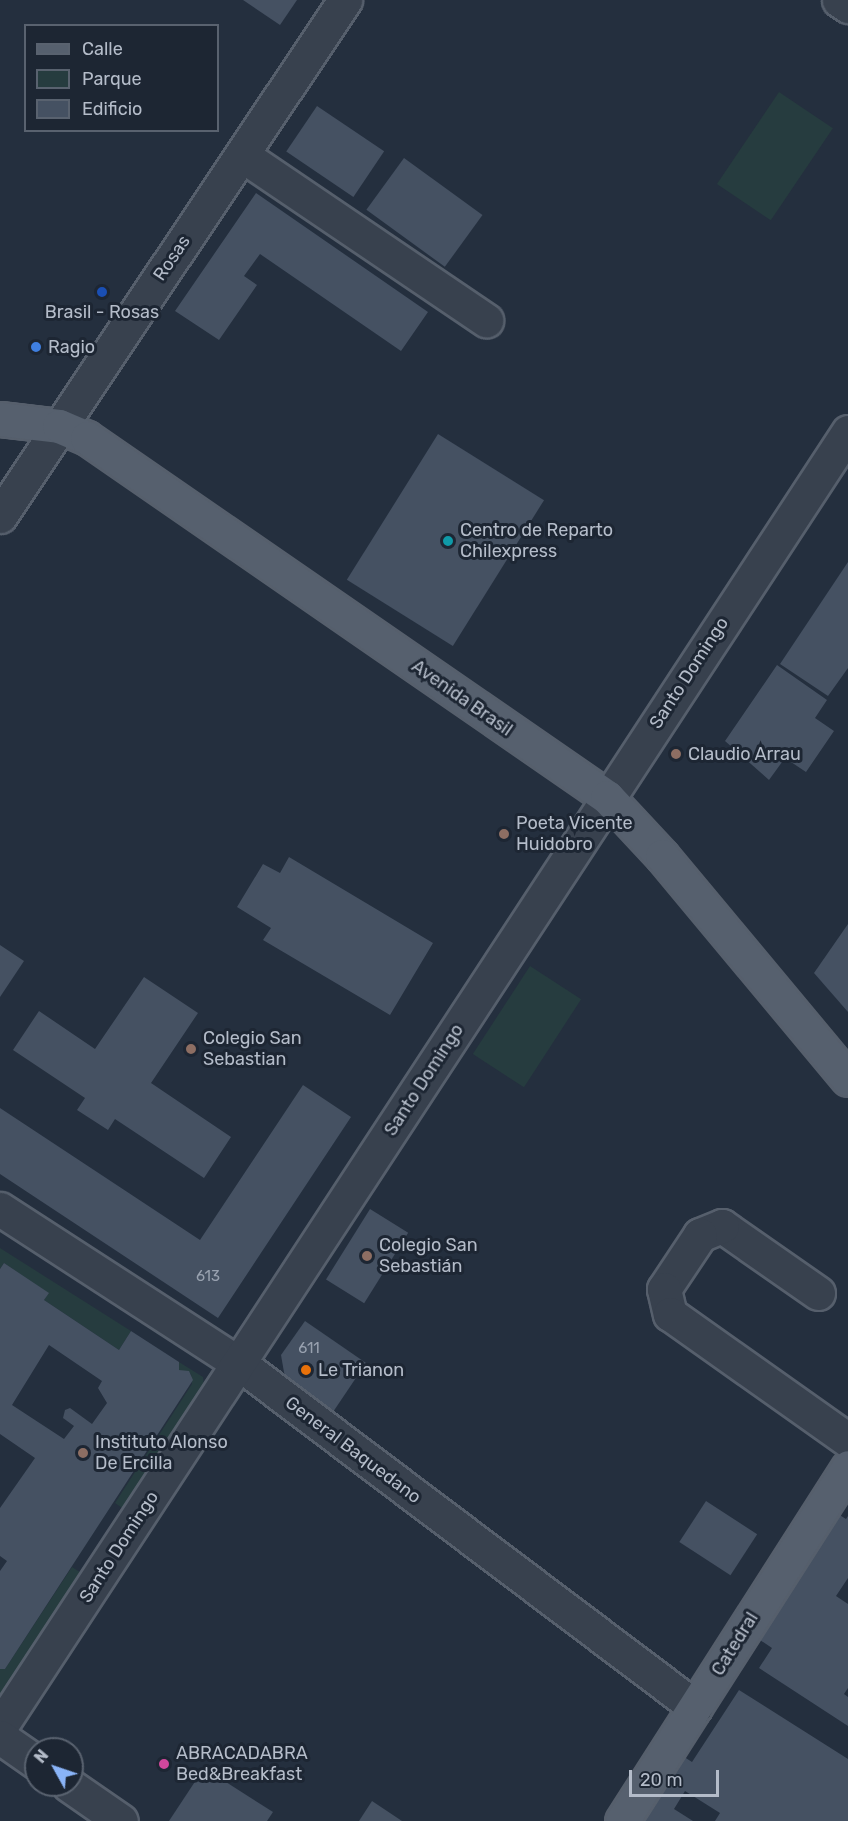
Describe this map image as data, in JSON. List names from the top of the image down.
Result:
{
  "streets": {
    "main road": ["Avenida Brasil", "Catedral"],
    "street": ["Rosas", "Santo Domingo", "General Baquedano"]
  },
  "crossings": [
    ["Rosas", "Avenida Brasil"],
    ["Santo Domingo", "Avenida Brasil"],
    ["Santo Domingo", "General Baquedano"],
    ["General Baquedano", "Catedral"]
  ],
  "places": [
    "Brasil - Rosas",
    "Ragio",
    "Centro de Reparto Chilexpress",
    "Claudio Arrau",
    "Poeta Vicente Huidobro",
    "Colegio San Sebastian",
    "Colegio San Sebastián",
    "Le Trianon",
    "Instituto Alonso De Ercilla",
    "ABRACADABRA Bed&Breakfast"
  ],
  "house_numbers": ["613", "611"],
  "legend": ["Calle", "Parque", "Edificio"],
  "scale_bar": "20 m",
  "north": "top left"
}
